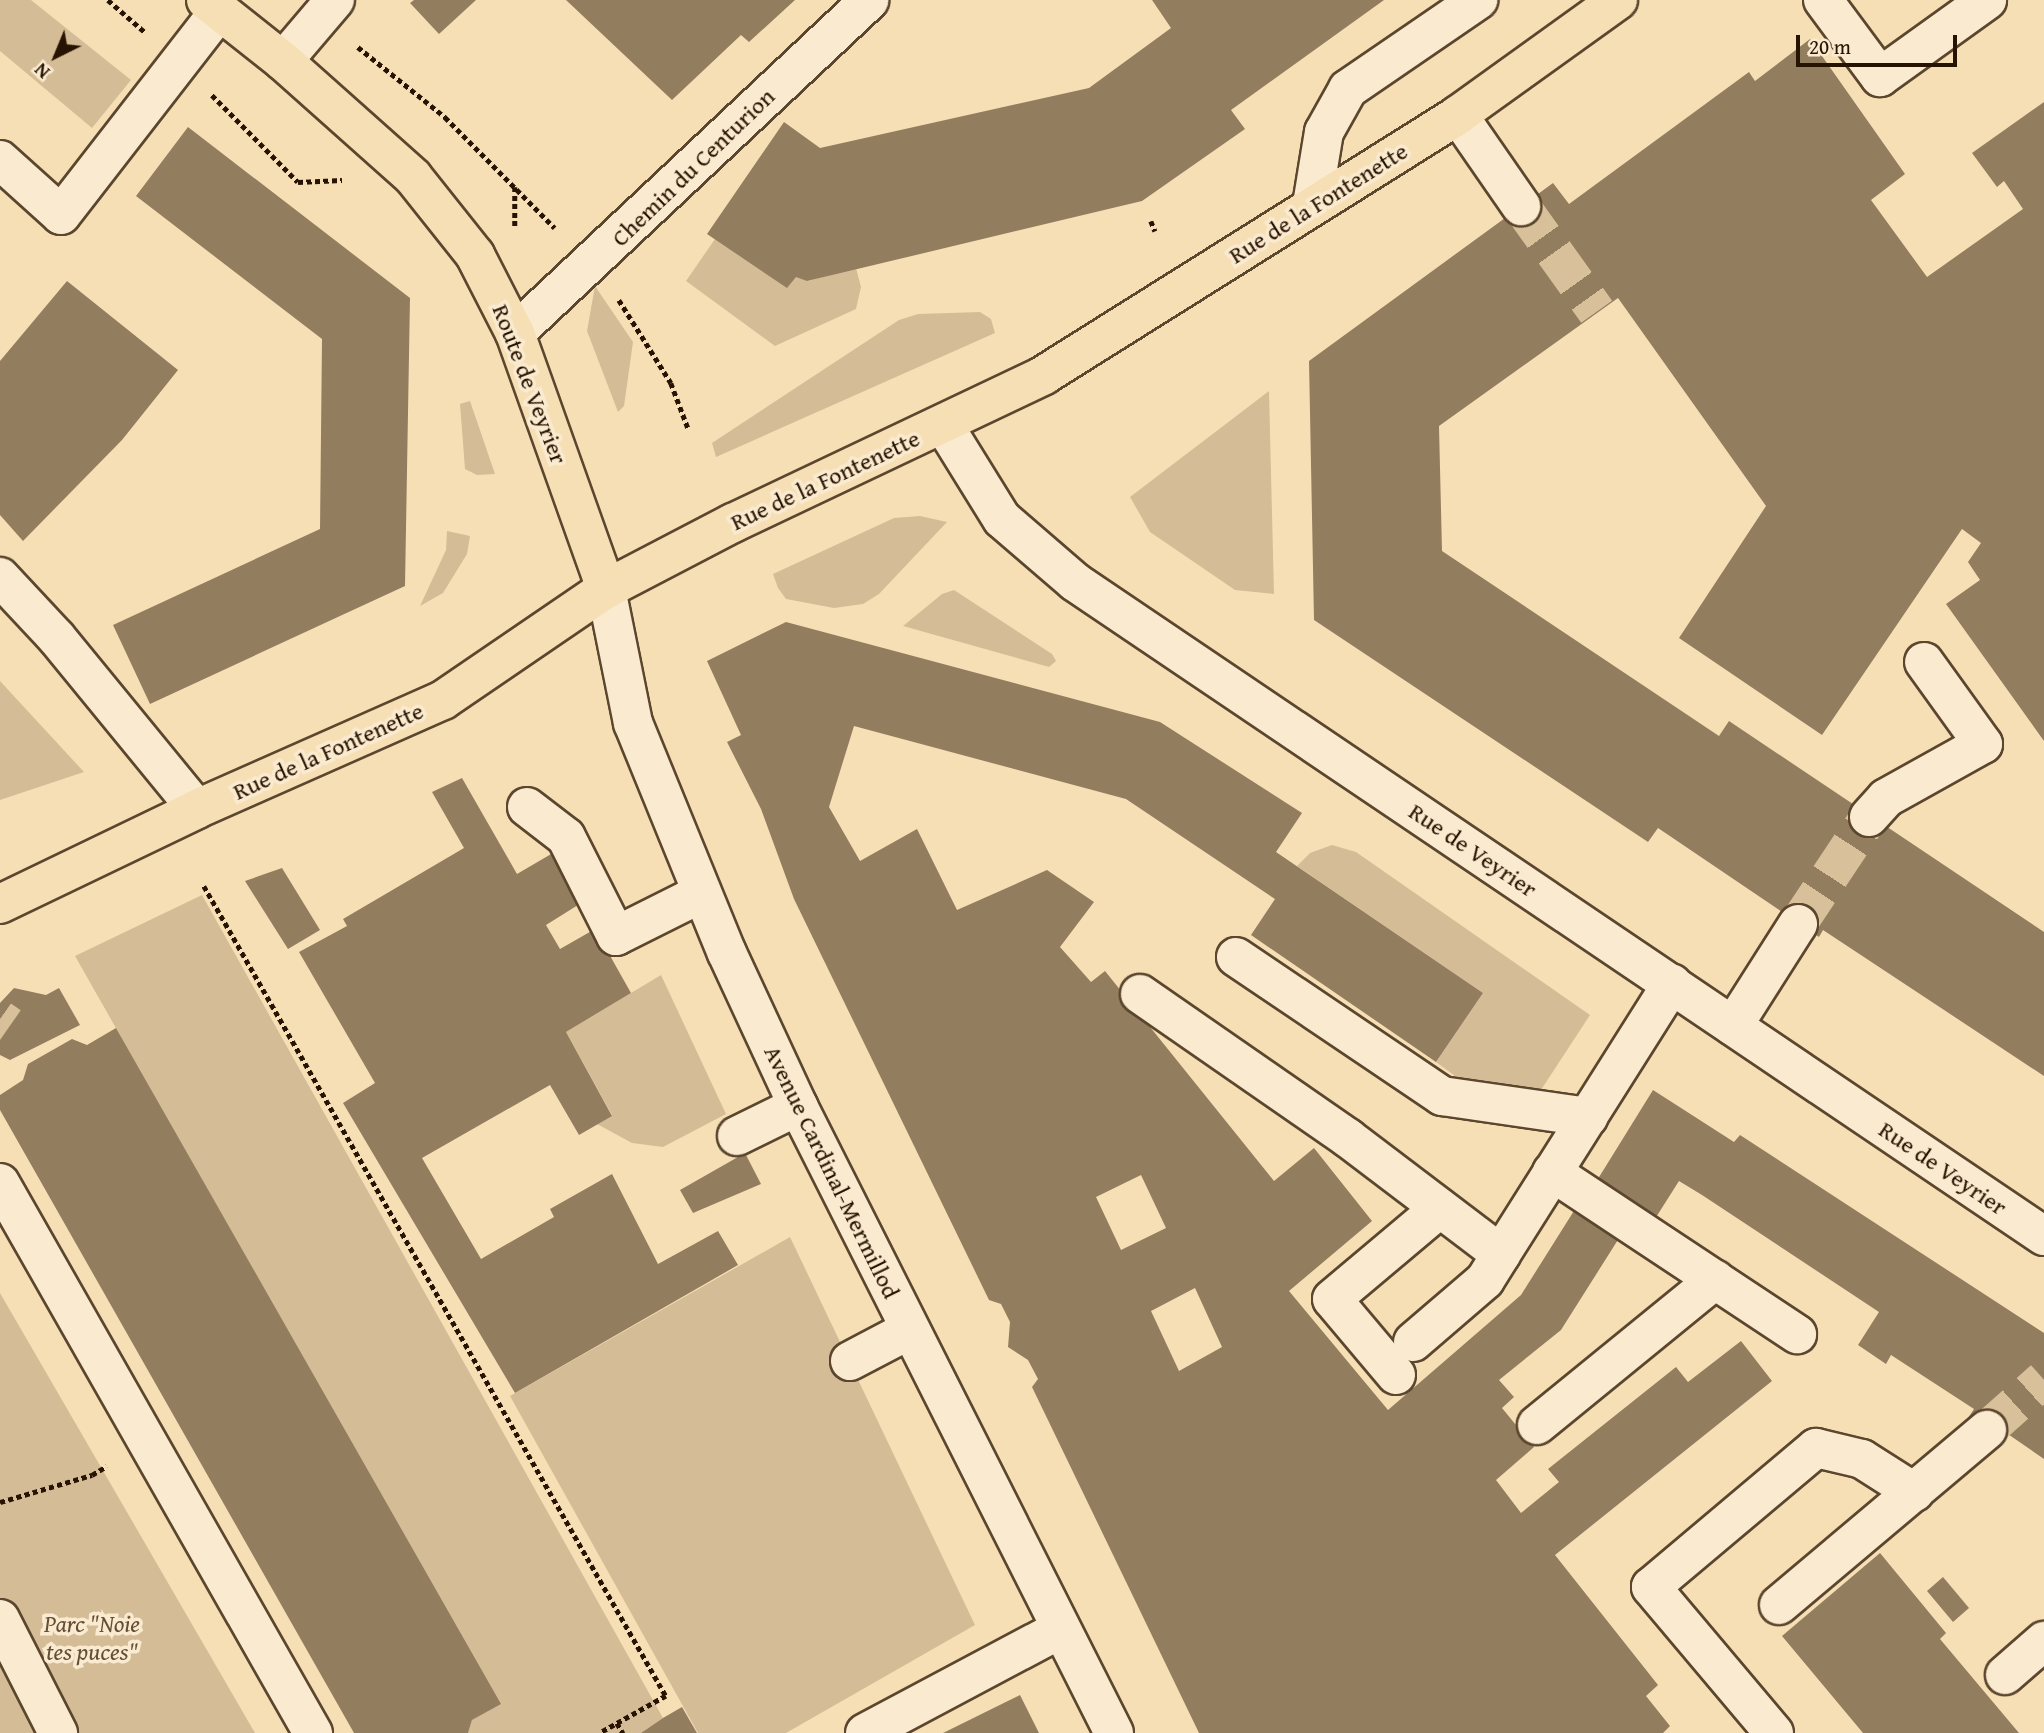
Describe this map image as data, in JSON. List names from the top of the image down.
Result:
{
  "streets": {
    "main road": ["Rue de la Fontenette", "Route de Veyrier"],
    "street": ["Chemin du Centurion", "Rue de Veyrier", "Avenue Cardinal-Mermillod"]
  },
  "crossings": [
    ["Chemin du Centurion", "Route de Veyrier"],
    ["Rue de la Fontenette", "Route de Veyrier"],
    ["Rue de la Fontenette", "Rue de Veyrier"],
    ["Rue de la Fontenette", "Avenue Cardinal-Mermillod"],
    ["Route de Veyrier", "Avenue Cardinal-Mermillod"]
  ],
  "parks": ["Parc \"Noie tes puces\""],
  "scale_bar": "20 m",
  "north": "bottom left"
}
